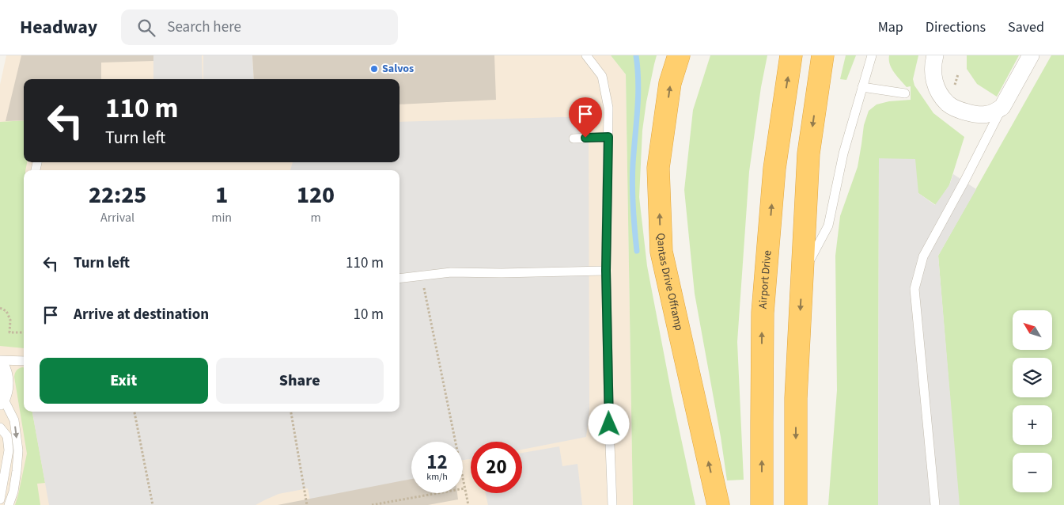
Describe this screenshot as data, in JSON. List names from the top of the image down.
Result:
{
  "streets": {
    "highway": ["Airport Drive", "Qantas Drive Offramp"]
  },
  "places": ["Salvos"],
  "north": "top left",
  "page": {
    "header": "Headway",
    "search": "Search here",
    "nav": ["Map", "Directions", "Saved"],
    "turn": ["110 m", "Turn left"],
    "eta": [
      "22:25",
      "Arrival",
      "1",
      "min",
      "120",
      "m"
    ],
    "list": [
      {
        "name": "Turn left",
        "value": "110 m"
      },
      {
        "name": "Arrive at destination",
        "value": "10 m"
      }
    ],
    "map_buttons": ["+", "−"],
    "buttons": ["Exit", "Share"],
    "speed": "12 km/h",
    "limit": "20"
  }
}
